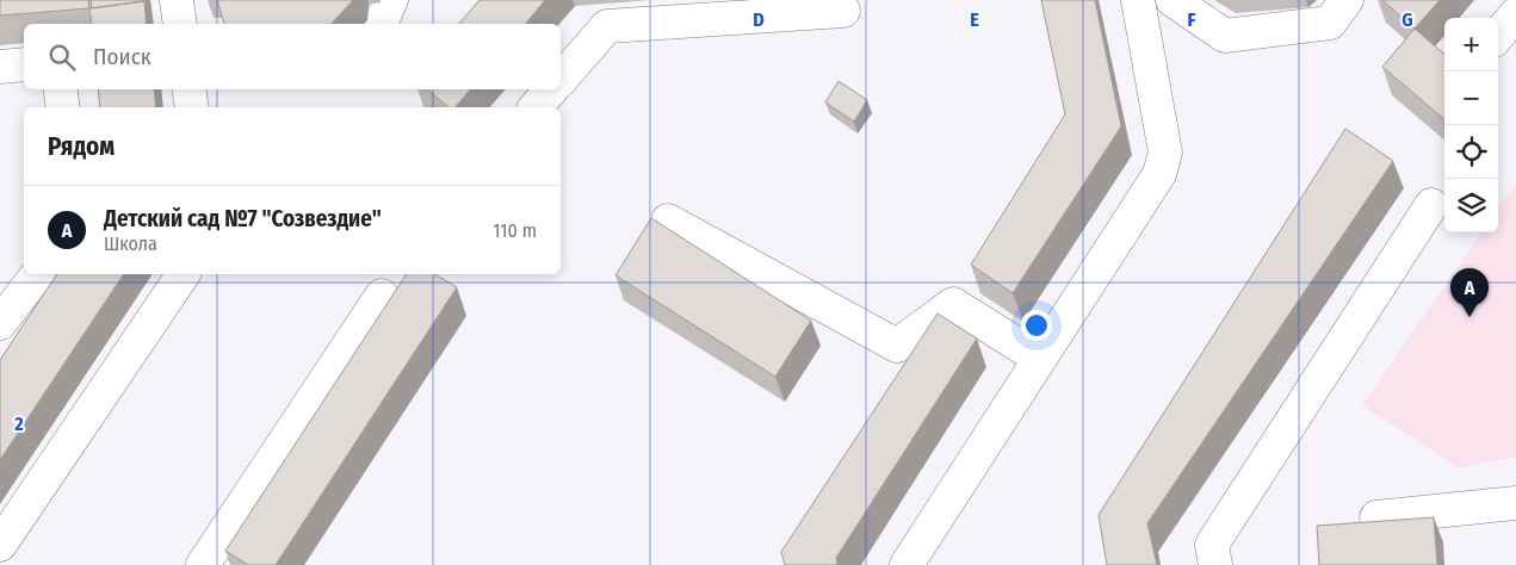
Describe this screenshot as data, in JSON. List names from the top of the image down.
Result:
{
  "page": {
    "map_buttons": ["+", "−"],
    "search": "Поиск",
    "heading": "Рядом",
    "list": [
      {
        "mark": "A",
        "name": "Детский сад №7 \"Созвездие\"",
        "note": "Школа",
        "value": "110 m"
      }
    ],
    "pins": "A"
  },
  "grid": {
    "columns": [
      "D",
      "E",
      "F",
      "G"
    ],
    "rows": ["2"]
  }
}
